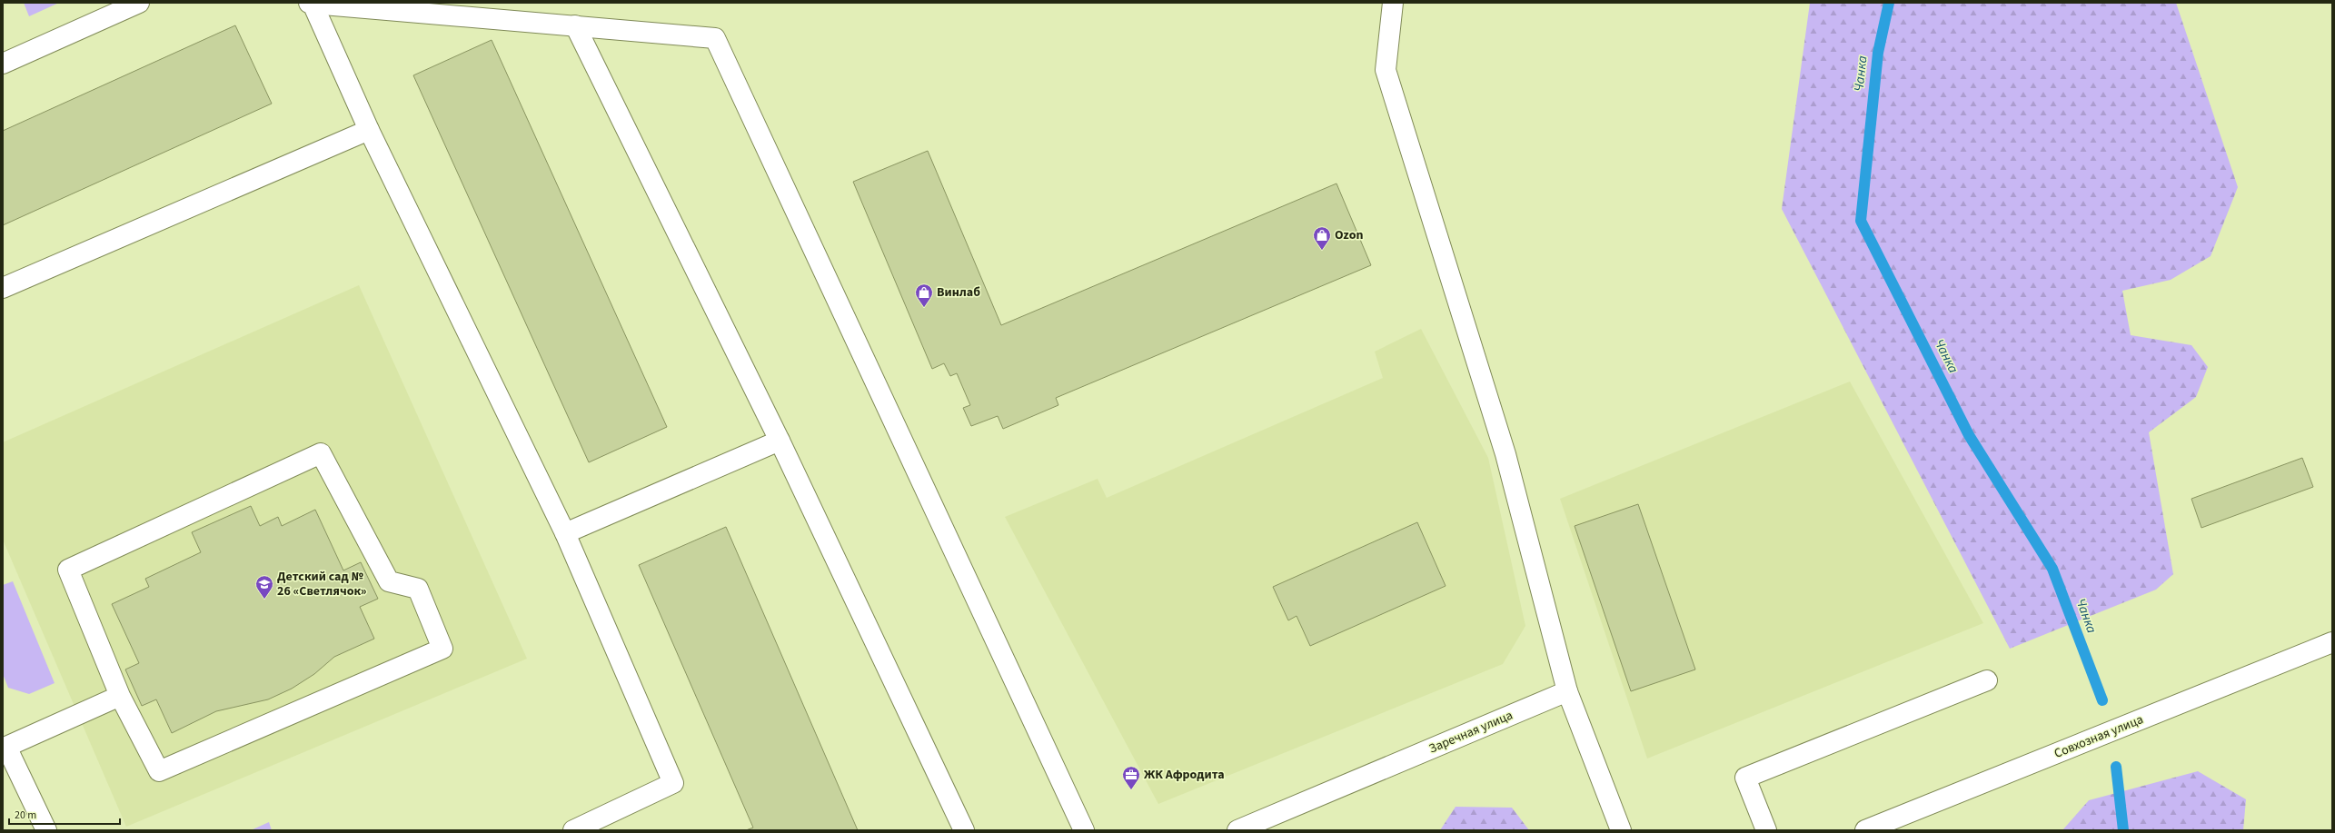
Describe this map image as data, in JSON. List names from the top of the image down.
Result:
{
  "streets": {
    "street": ["Заречная улица", "Совхозная улица"]
  },
  "water": ["Чанка"],
  "places": {
    "shop": ["Ozon", "Винлаб"],
    "school or university": ["Детский сад № 26 «Светлячок»"],
    "office": ["ЖК Афродита"]
  },
  "scale_bar": "20 m"
}
